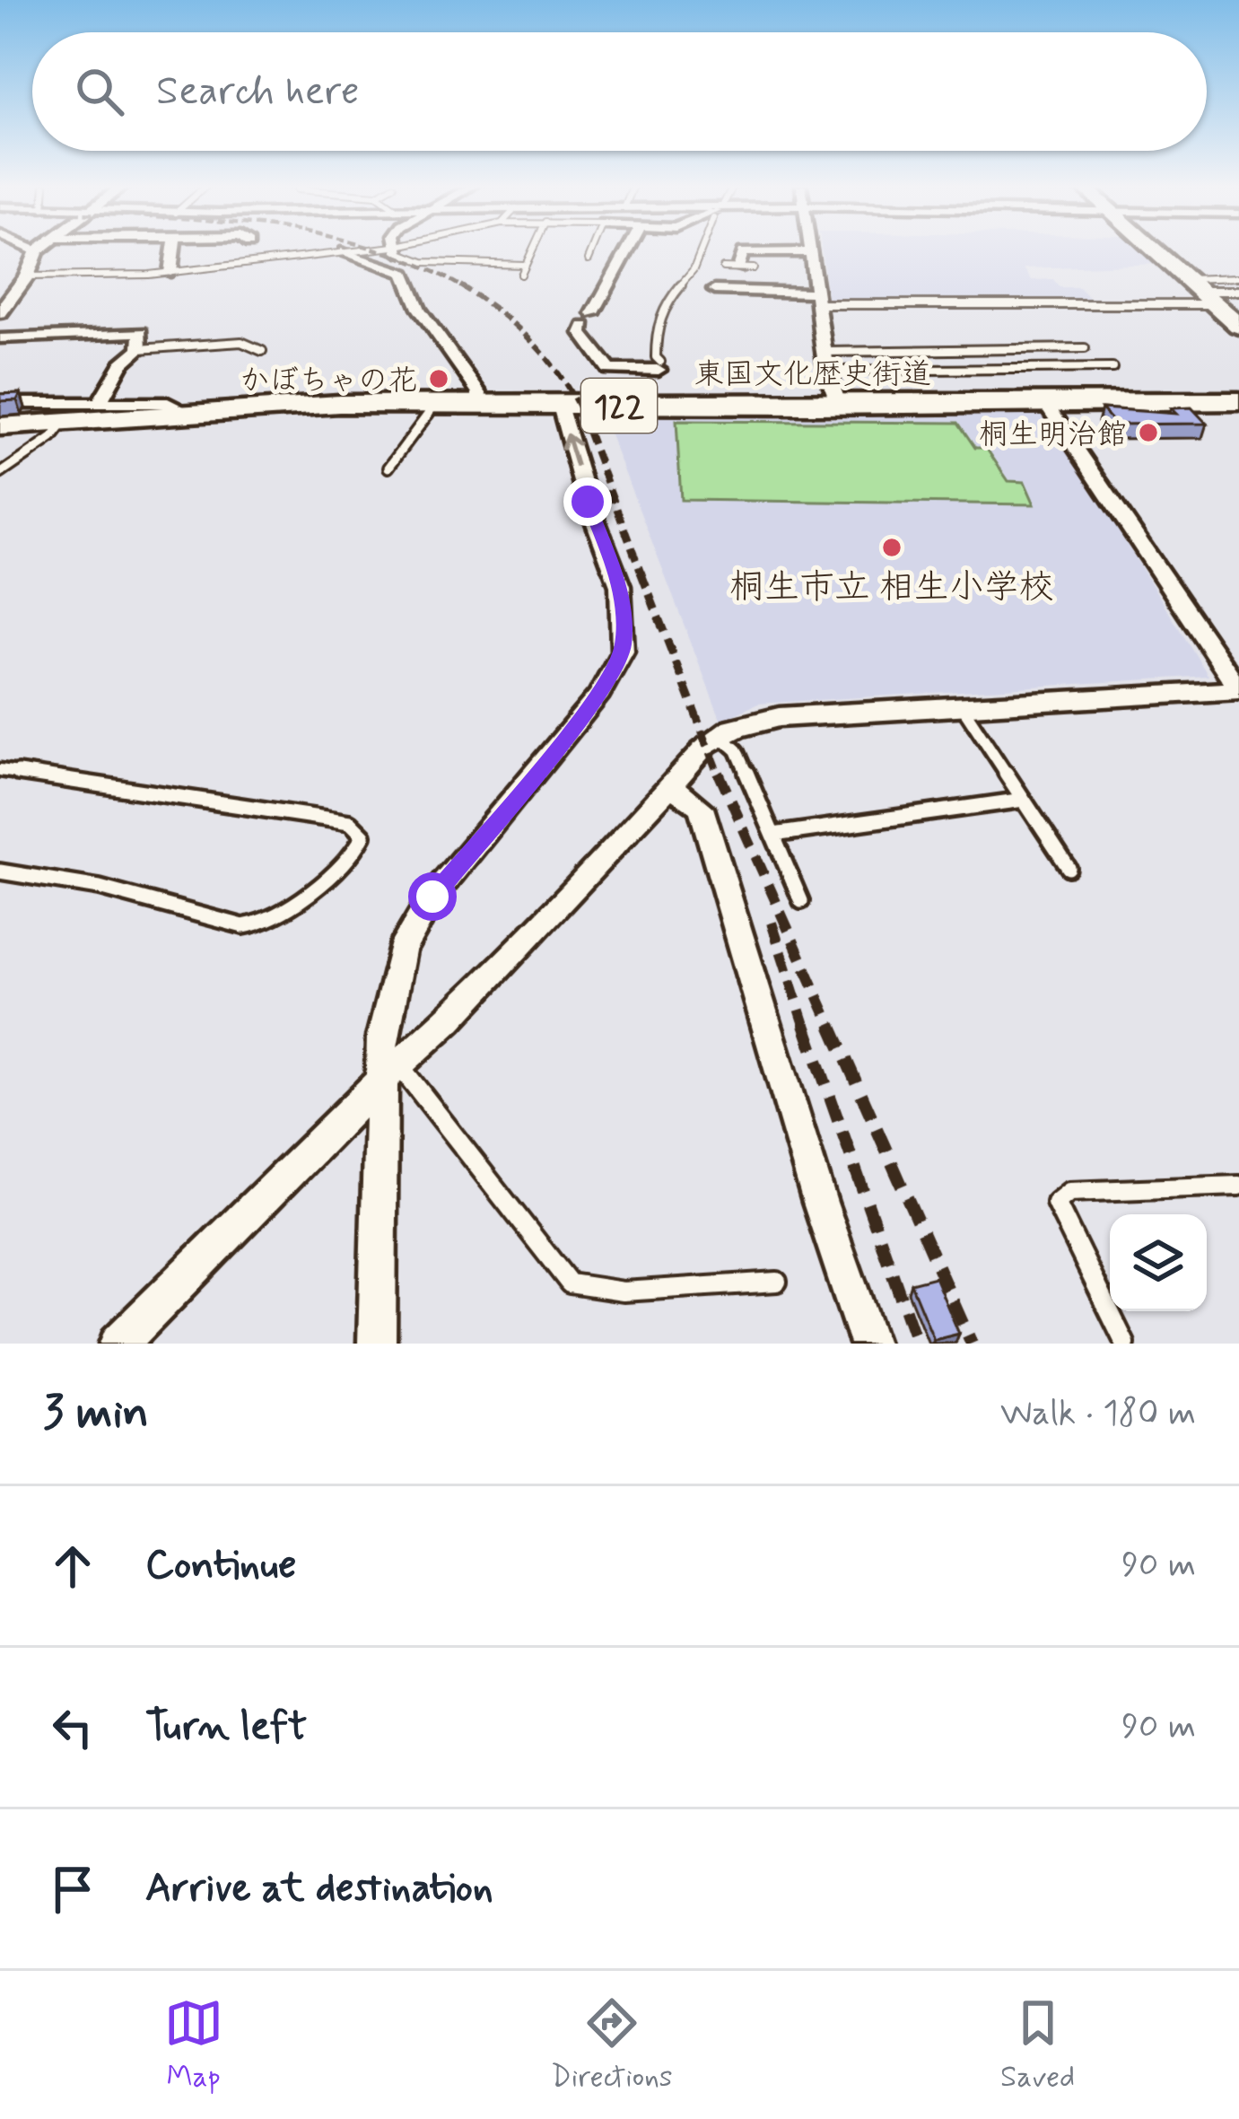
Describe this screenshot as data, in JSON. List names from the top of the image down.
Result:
{
  "streets": {
    "highway": ["東国文化歴史街道", "122"]
  },
  "places": ["かぼちゃの花", "桐生明治館", "桐生市立 相生小学校"],
  "page": {
    "search": "Search here",
    "heading": ["3 min", "Walk · 180 m"],
    "list": [
      ["Continue", "90 m"],
      ["Turn left", "90 m"],
      "Arrive at destination"
    ],
    "nav": ["Map", "Directions", "Saved"]
  }
}
